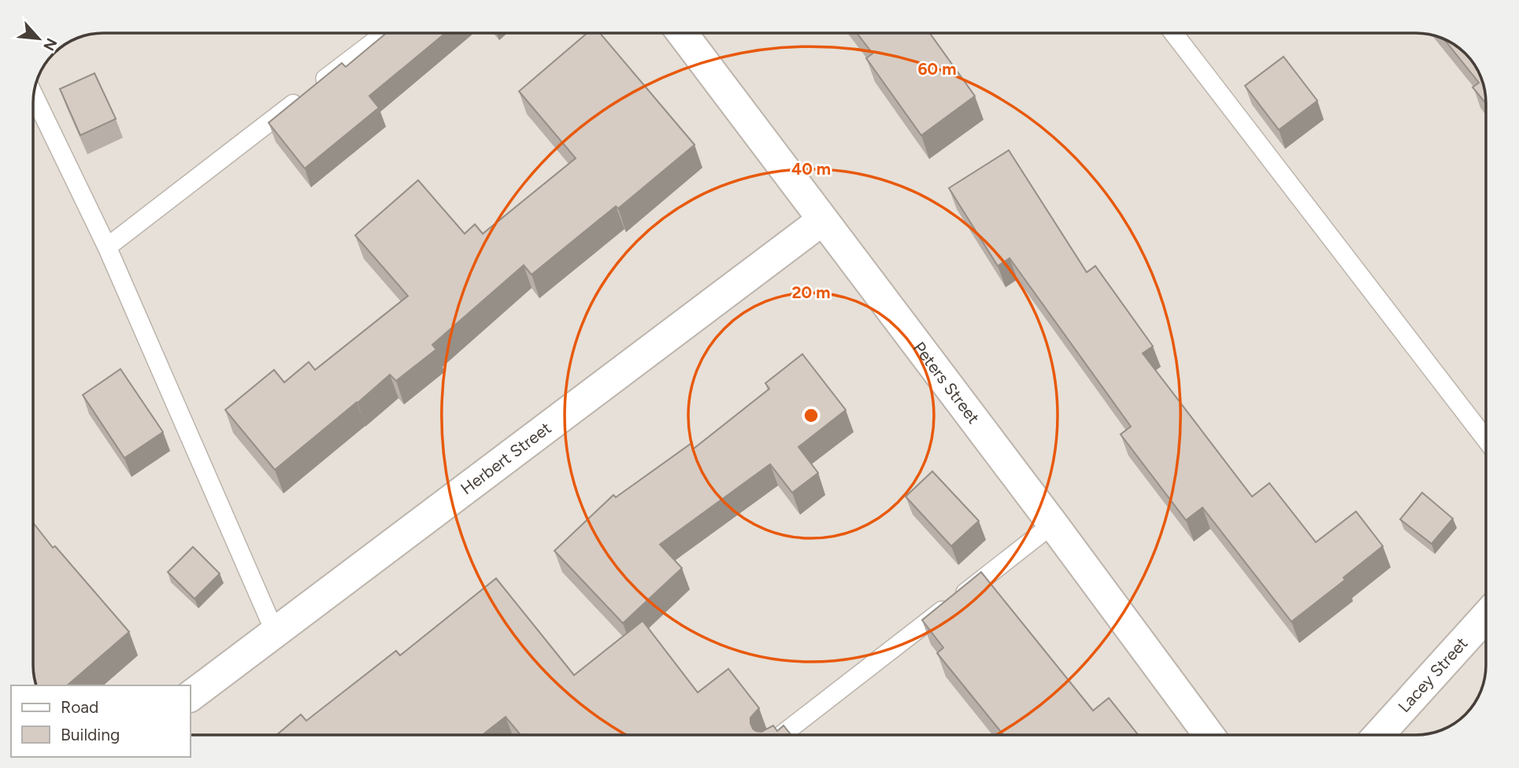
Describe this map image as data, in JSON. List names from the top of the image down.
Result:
{
  "streets": {
    "street": ["Peters Street", "Herbert Street", "Lacey Street"]
  },
  "crossings": [
    ["Peters Street", "Herbert Street"]
  ],
  "legend": ["Road", "Building"],
  "north": "bottom right",
  "rings": ["60 m", "40 m", "20 m"]
}
